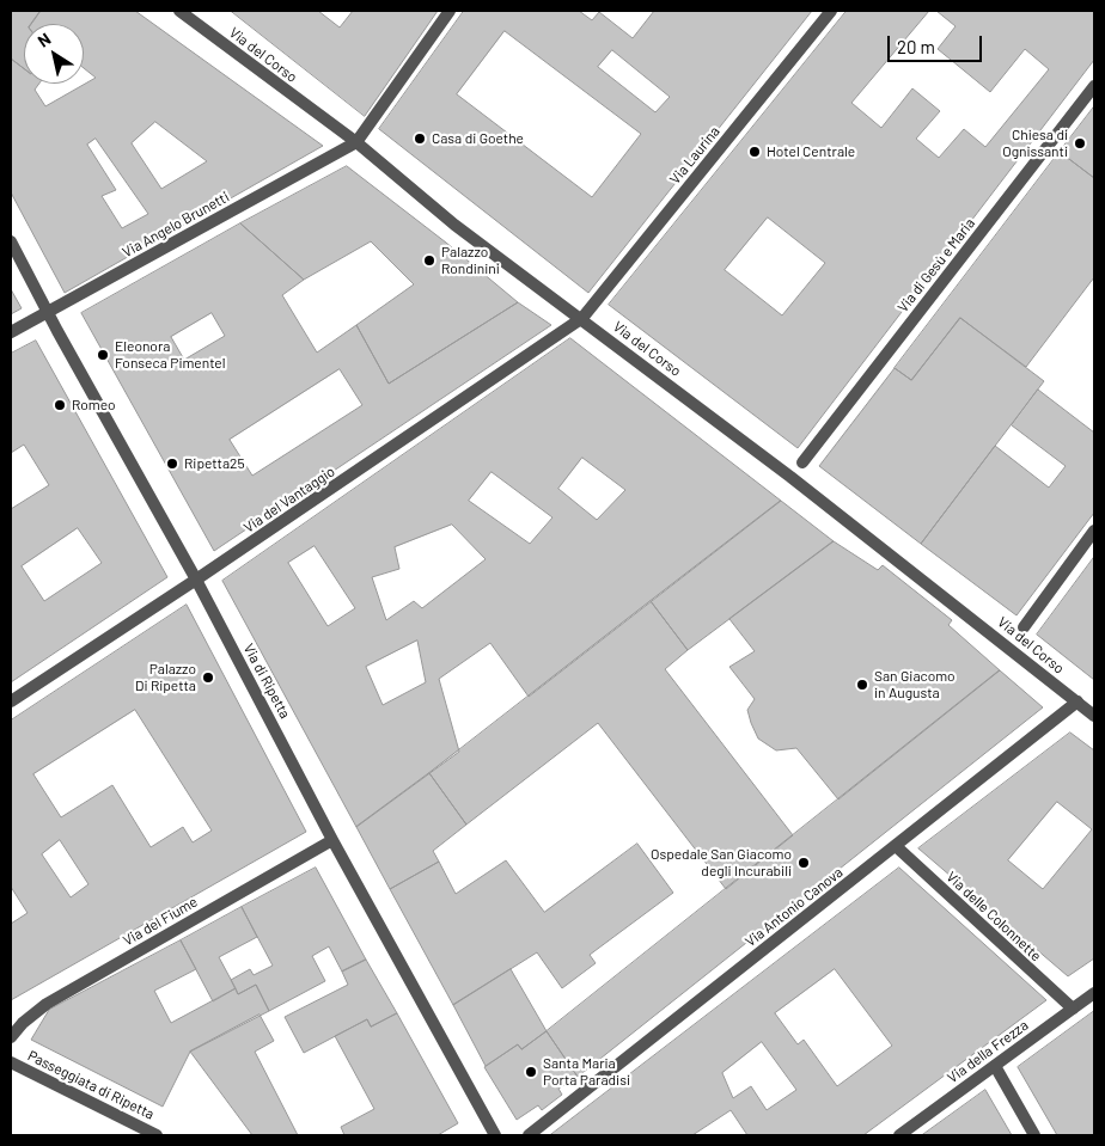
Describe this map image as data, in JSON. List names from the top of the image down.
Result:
{
  "streets": {
    "street": [
      "Via del Corso",
      "Via Laurina",
      "Via Angelo Brunetti",
      "Via di Gesù e Maria",
      "Via del Vantaggio",
      "Via di Ripetta",
      "Via Antonio Canova",
      "Via delle Colonnette",
      "Via del Fiume",
      "Via della Frezza",
      "Passeggiata di Ripetta"
    ]
  },
  "crossings": [
    ["Via del Corso", "Via Laurina"],
    ["Via del Corso", "Via Angelo Brunetti"],
    ["Via del Corso", "Via del Vantaggio"],
    ["Via del Corso", "Via Antonio Canova"],
    ["Via Laurina", "Via del Vantaggio"],
    ["Via Angelo Brunetti", "Via di Ripetta"],
    ["Via del Vantaggio", "Via di Ripetta"],
    ["Via di Ripetta", "Via del Fiume"],
    ["Via Antonio Canova", "Via delle Colonnette"],
    ["Via delle Colonnette", "Via della Frezza"]
  ],
  "places": [
    "Casa di Goethe",
    "Chiesa di Ognissanti",
    "Hotel Centrale",
    "Palazzo Rondinini",
    "Eleonora Fonseca Pimentel",
    "Romeo",
    "Ripetta25",
    "Palazzo Di Ripetta",
    "San Giacomo in Augusta",
    "Ospedale San Giacomo degli Incurabili",
    "Santa Maria Porta Paradisi"
  ],
  "scale_bar": "20 m",
  "north": "top left"
}
